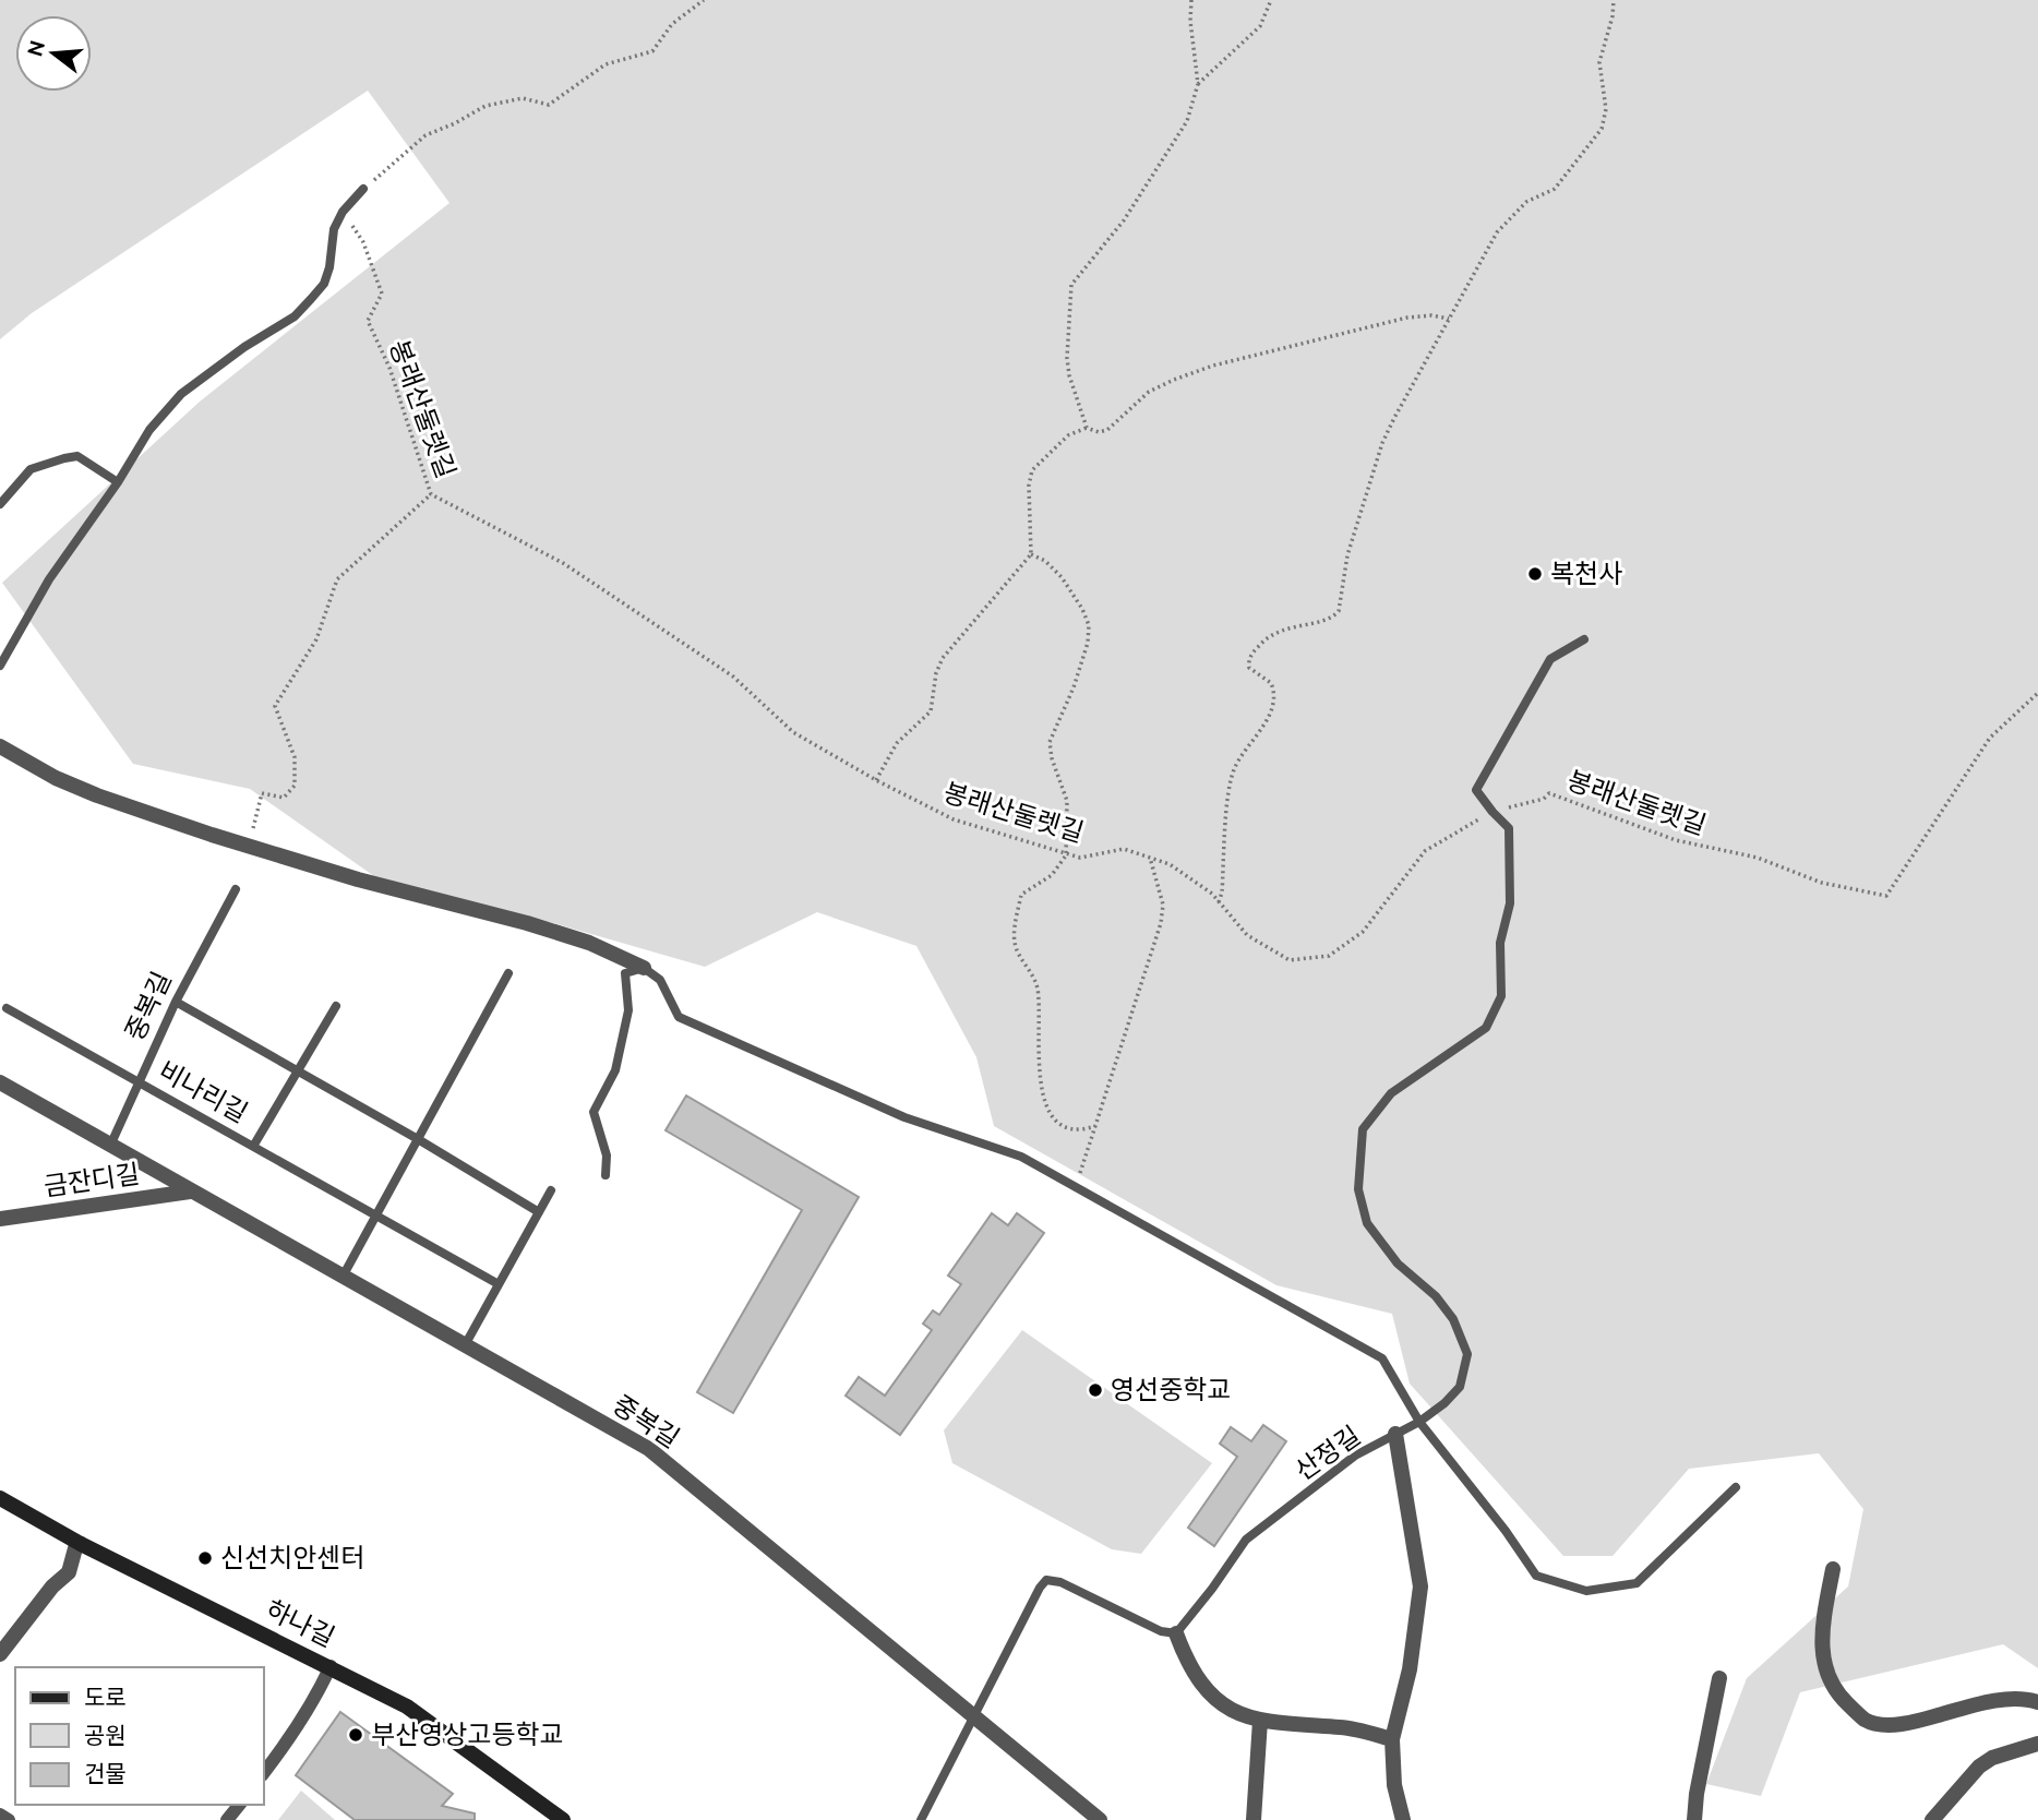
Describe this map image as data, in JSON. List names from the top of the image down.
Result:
{
  "streets": {
    "main road": ["하나길"],
    "street": ["중복길", "금잔디길"],
    "lane": ["비나리길", "산정길"],
    "path": ["봉래산둘렛길"]
  },
  "crossings": [
    ["봉래산둘렛길", "산정길"],
    ["중복길", "비나리길"],
    ["중복길", "금잔디길"]
  ],
  "places": [
    "복천사",
    "영선중학교",
    "신선치안센터",
    "부산영상고등학교"
  ],
  "legend": ["도로", "공원", "건물"],
  "north": "left"
}
